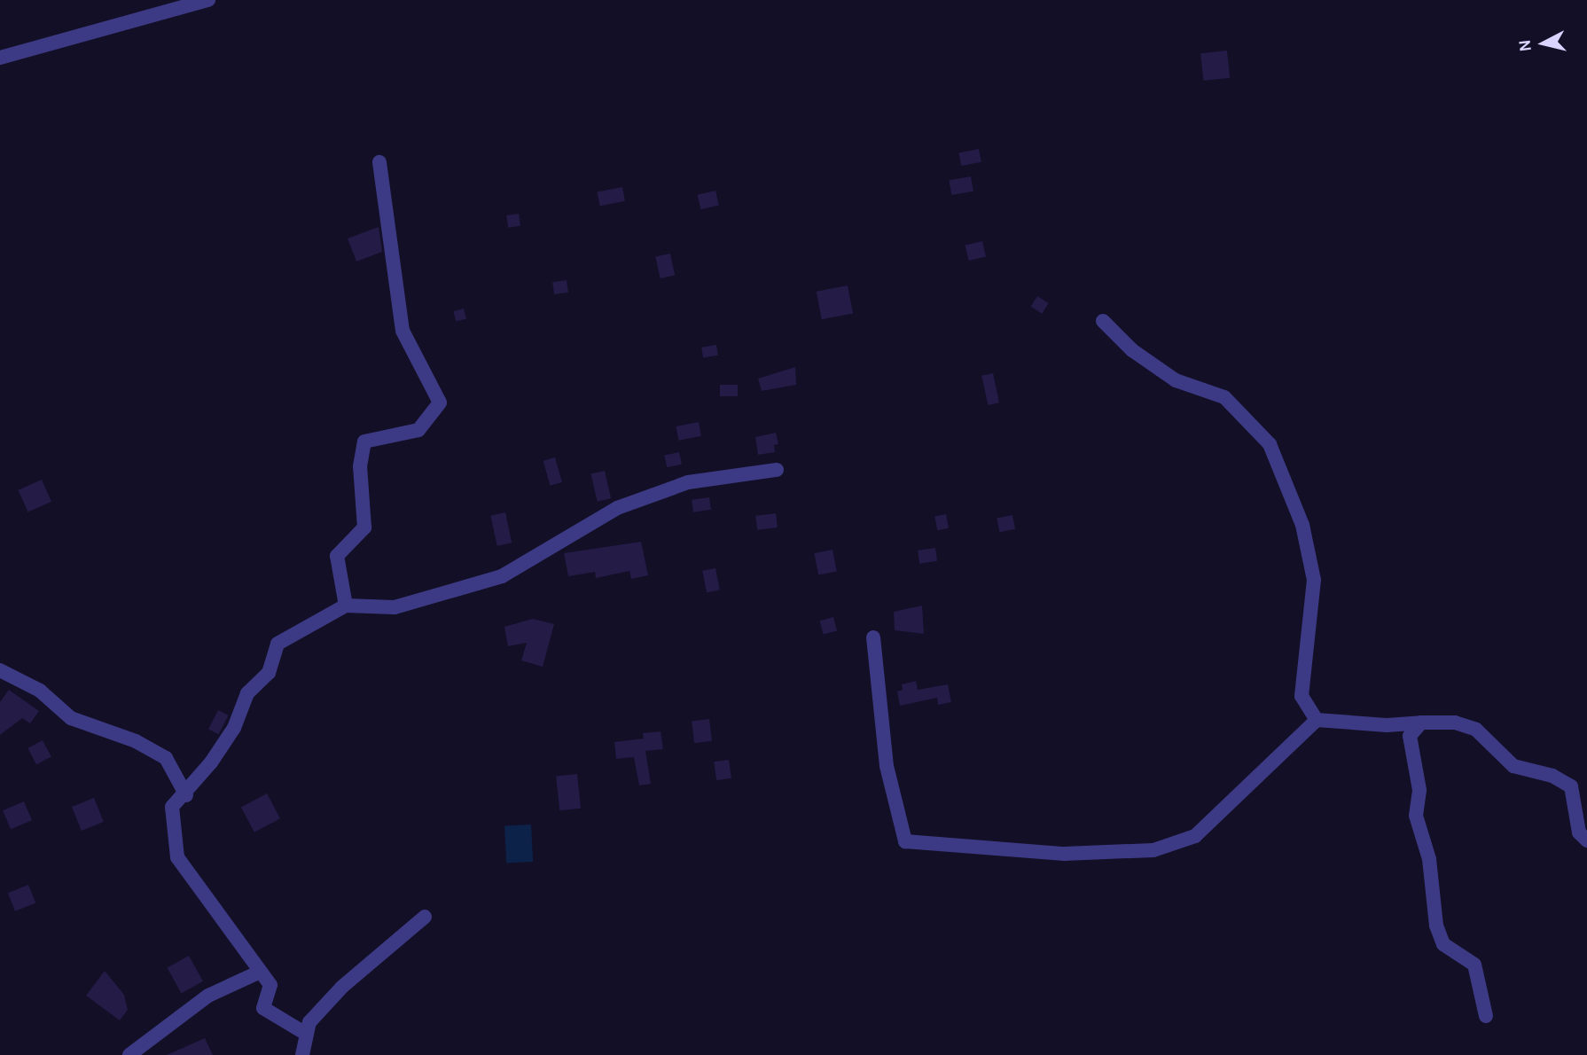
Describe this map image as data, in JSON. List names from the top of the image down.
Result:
{
  "north": "left"
}
